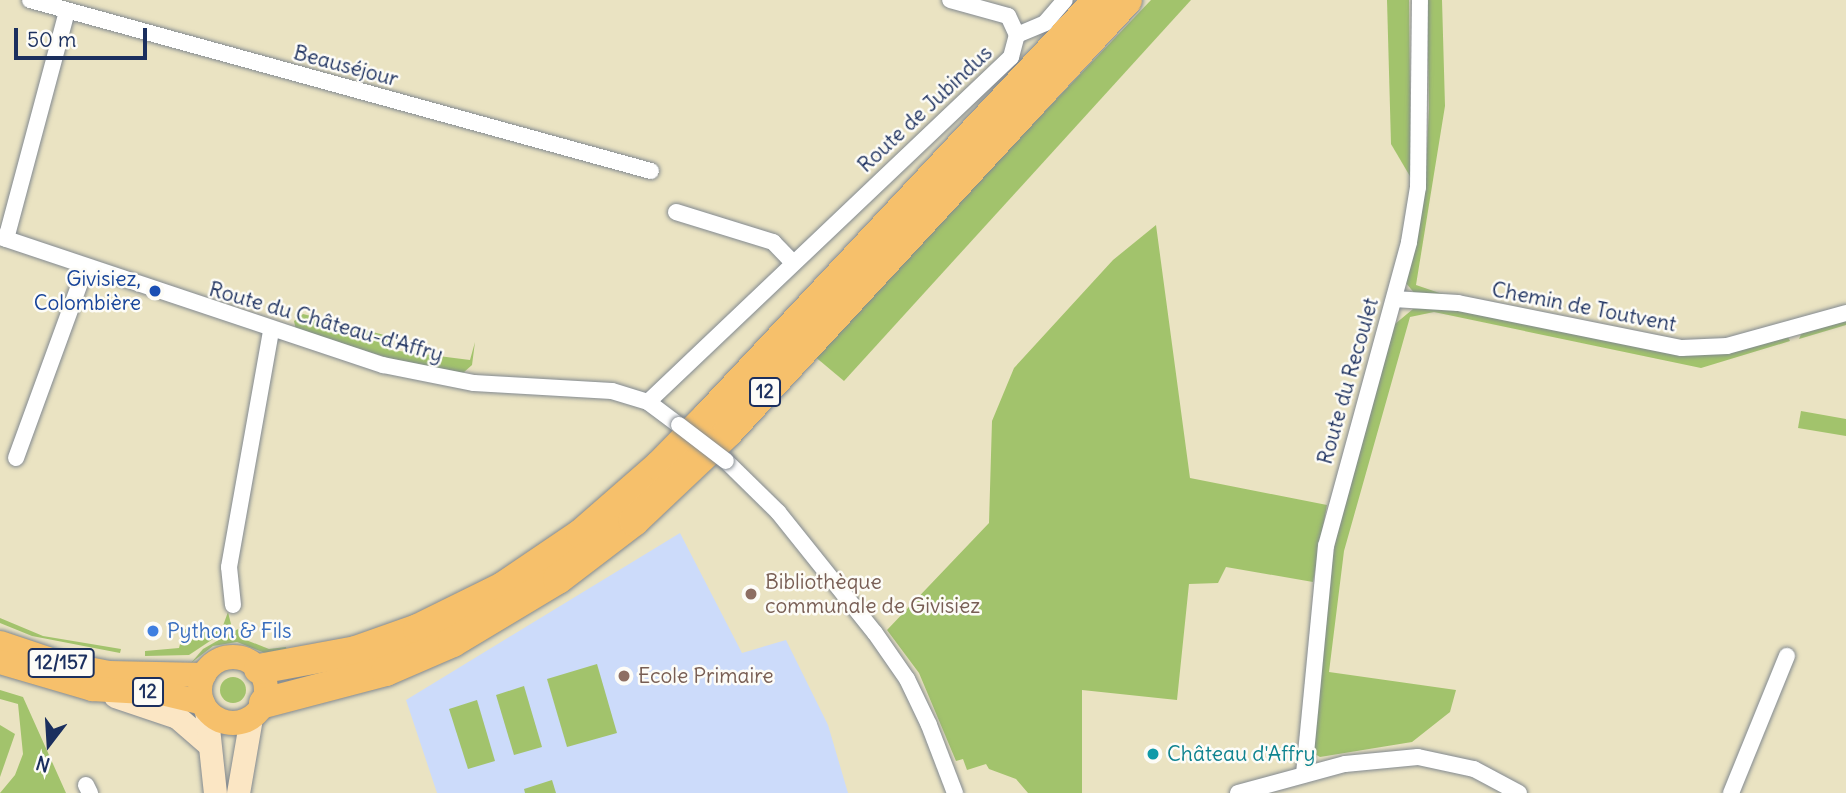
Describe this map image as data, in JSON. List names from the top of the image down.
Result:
{
  "streets": {
    "highway": ["12"],
    "main road": ["12/157"],
    "street": [
      "Beauséjour",
      "Route de Jubindus",
      "Chemin de Toutvent",
      "Route du Château-d'Affry",
      "Route du Recoulet"
    ]
  },
  "crossings": [
    ["Route de Jubindus", "Route du Château-d'Affry"],
    ["Chemin de Toutvent", "Route du Recoulet"],
    ["12", "12/157"]
  ],
  "places": [
    "Givisiez, Colombière",
    "Bibliothèque communale de Givisiez",
    "Python & Fils",
    "Ecole Primaire",
    "Château d'Affry"
  ],
  "scale_bar": "50 m",
  "north": "bottom"
}
